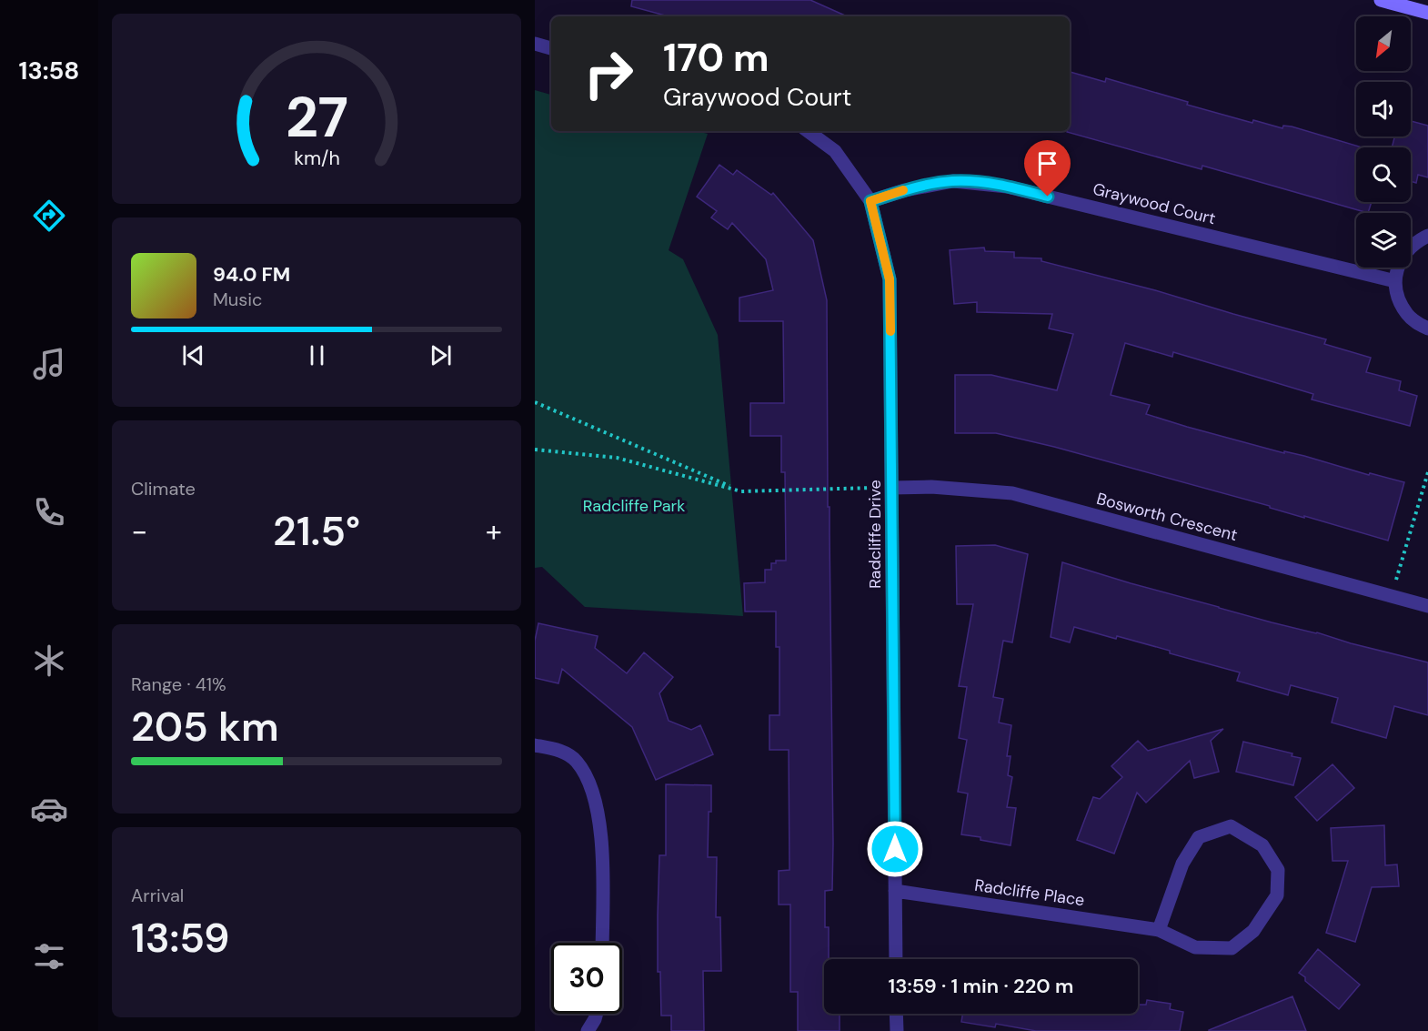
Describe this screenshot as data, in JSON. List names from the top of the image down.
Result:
{
  "streets": {
    "street": [
      "Graywood Court",
      "Bosworth Crescent",
      "Radcliffe Drive",
      "Radcliffe Place"
    ]
  },
  "crossings": [
    ["Graywood Court", "Radcliffe Drive"],
    ["Bosworth Crescent", "Radcliffe Drive"],
    ["Radcliffe Drive", "Radcliffe Place"]
  ],
  "parks": ["Radcliffe Park"],
  "north": "bottom left",
  "page": {
    "tabs": "13:58",
    "turn": ["170 m", "Graywood Court"],
    "song": ["94.0 FM", "Music"],
    "tile": [
      "Climate",
      ["Range · 41%", "205 km"],
      ["Arrival", "13:59"]
    ],
    "heat": ["−", "21.5°", "+"],
    "limit": "30",
    "trip": "13:59 · 1 min · 220 m",
    "gauge": ["27", "km/h"]
  }
}
